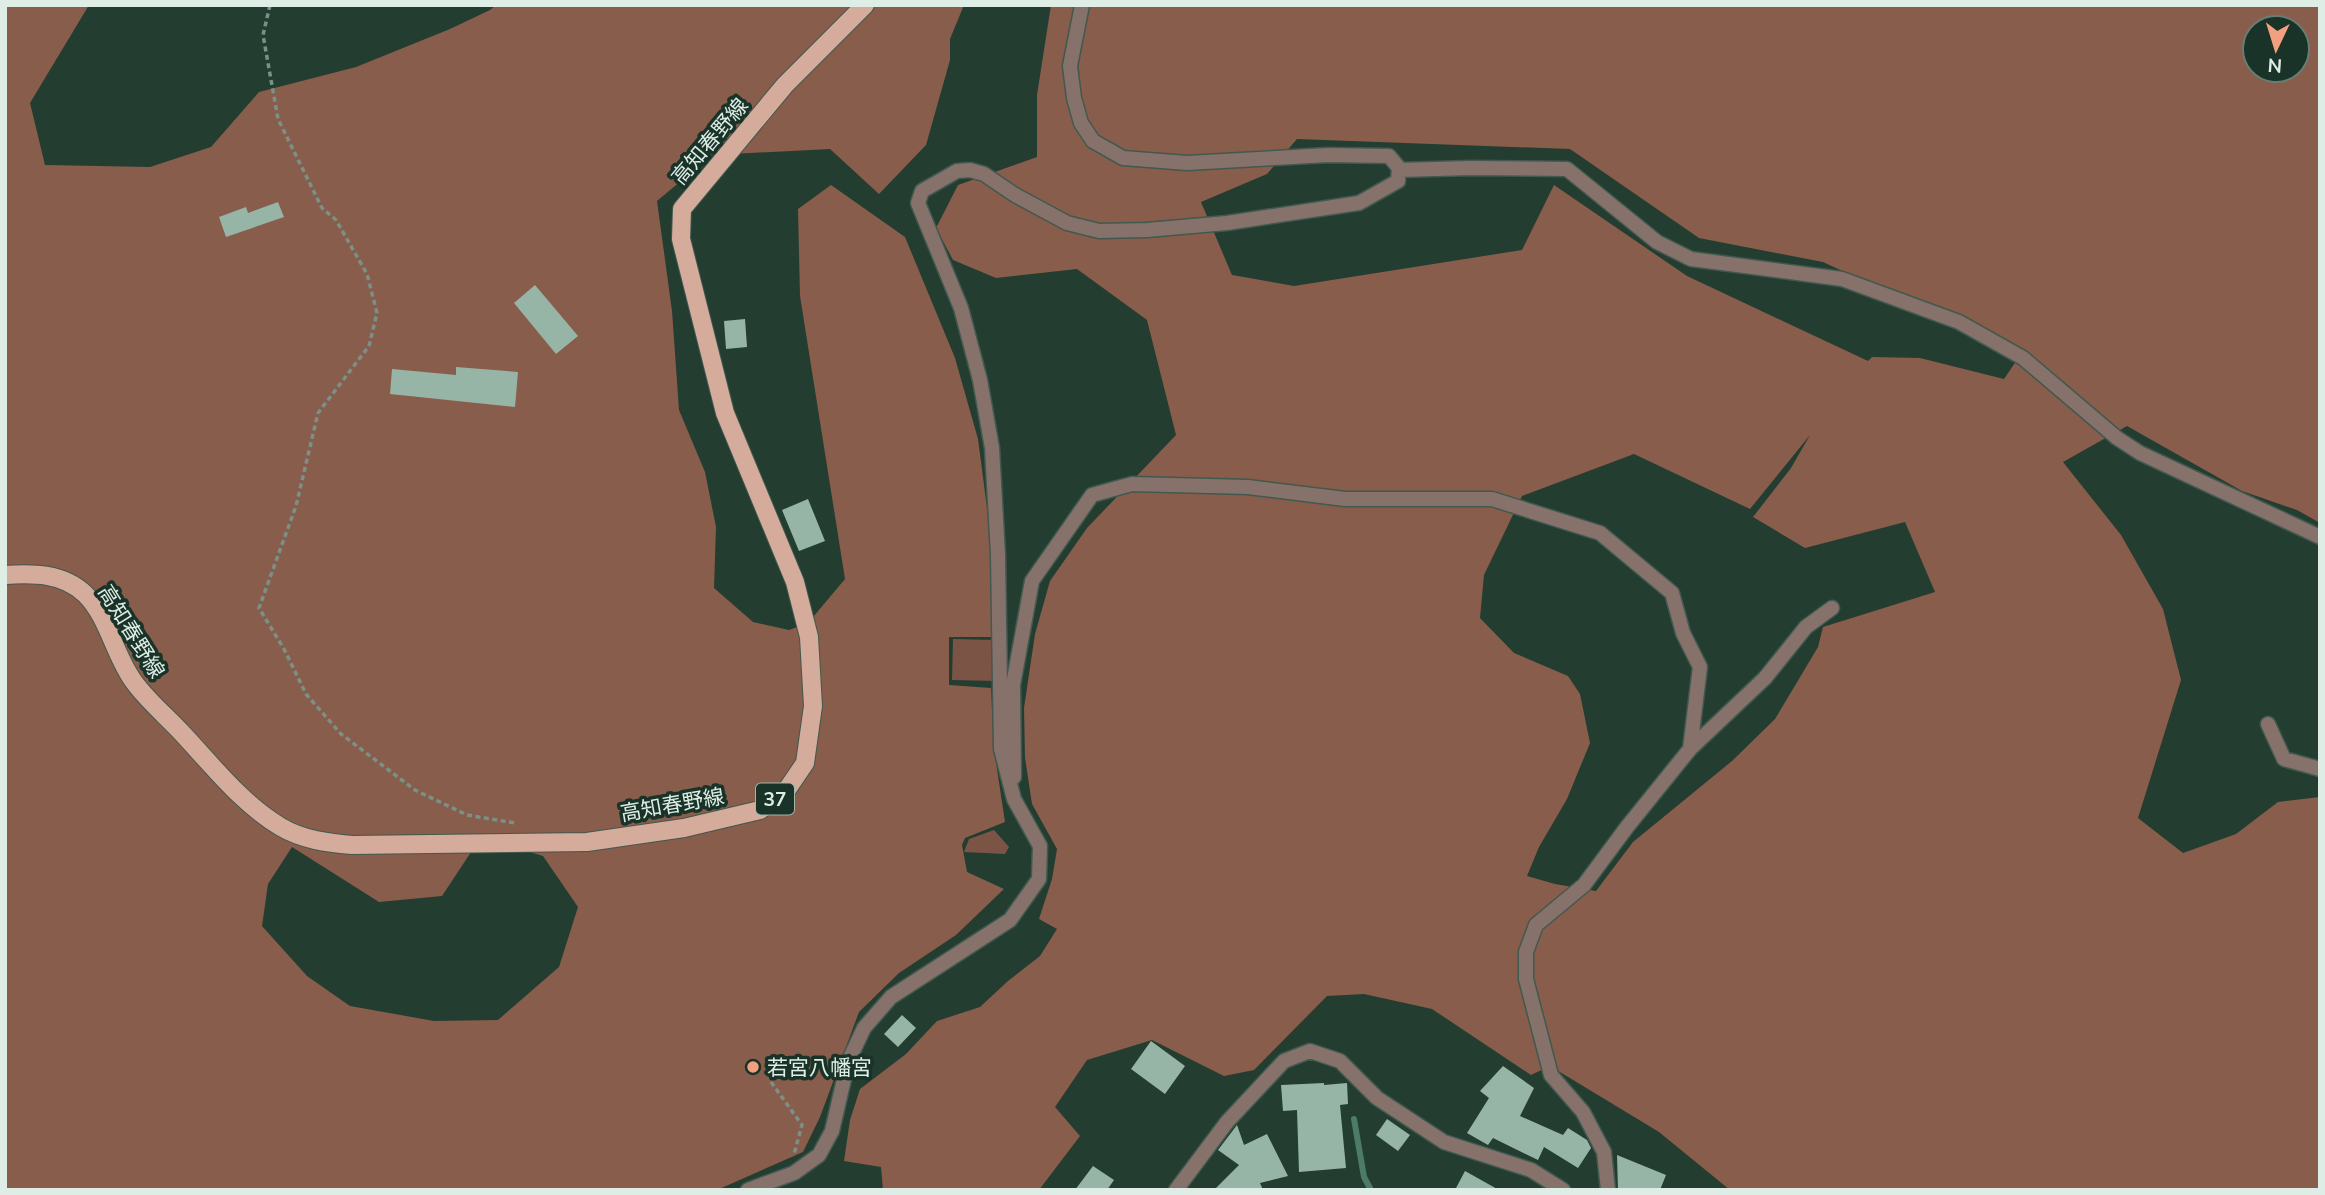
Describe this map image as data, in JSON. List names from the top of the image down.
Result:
{
  "streets": {
    "main road": ["高知春野線", "37"]
  },
  "places": ["若宮八幡宮"],
  "north": "bottom"
}
